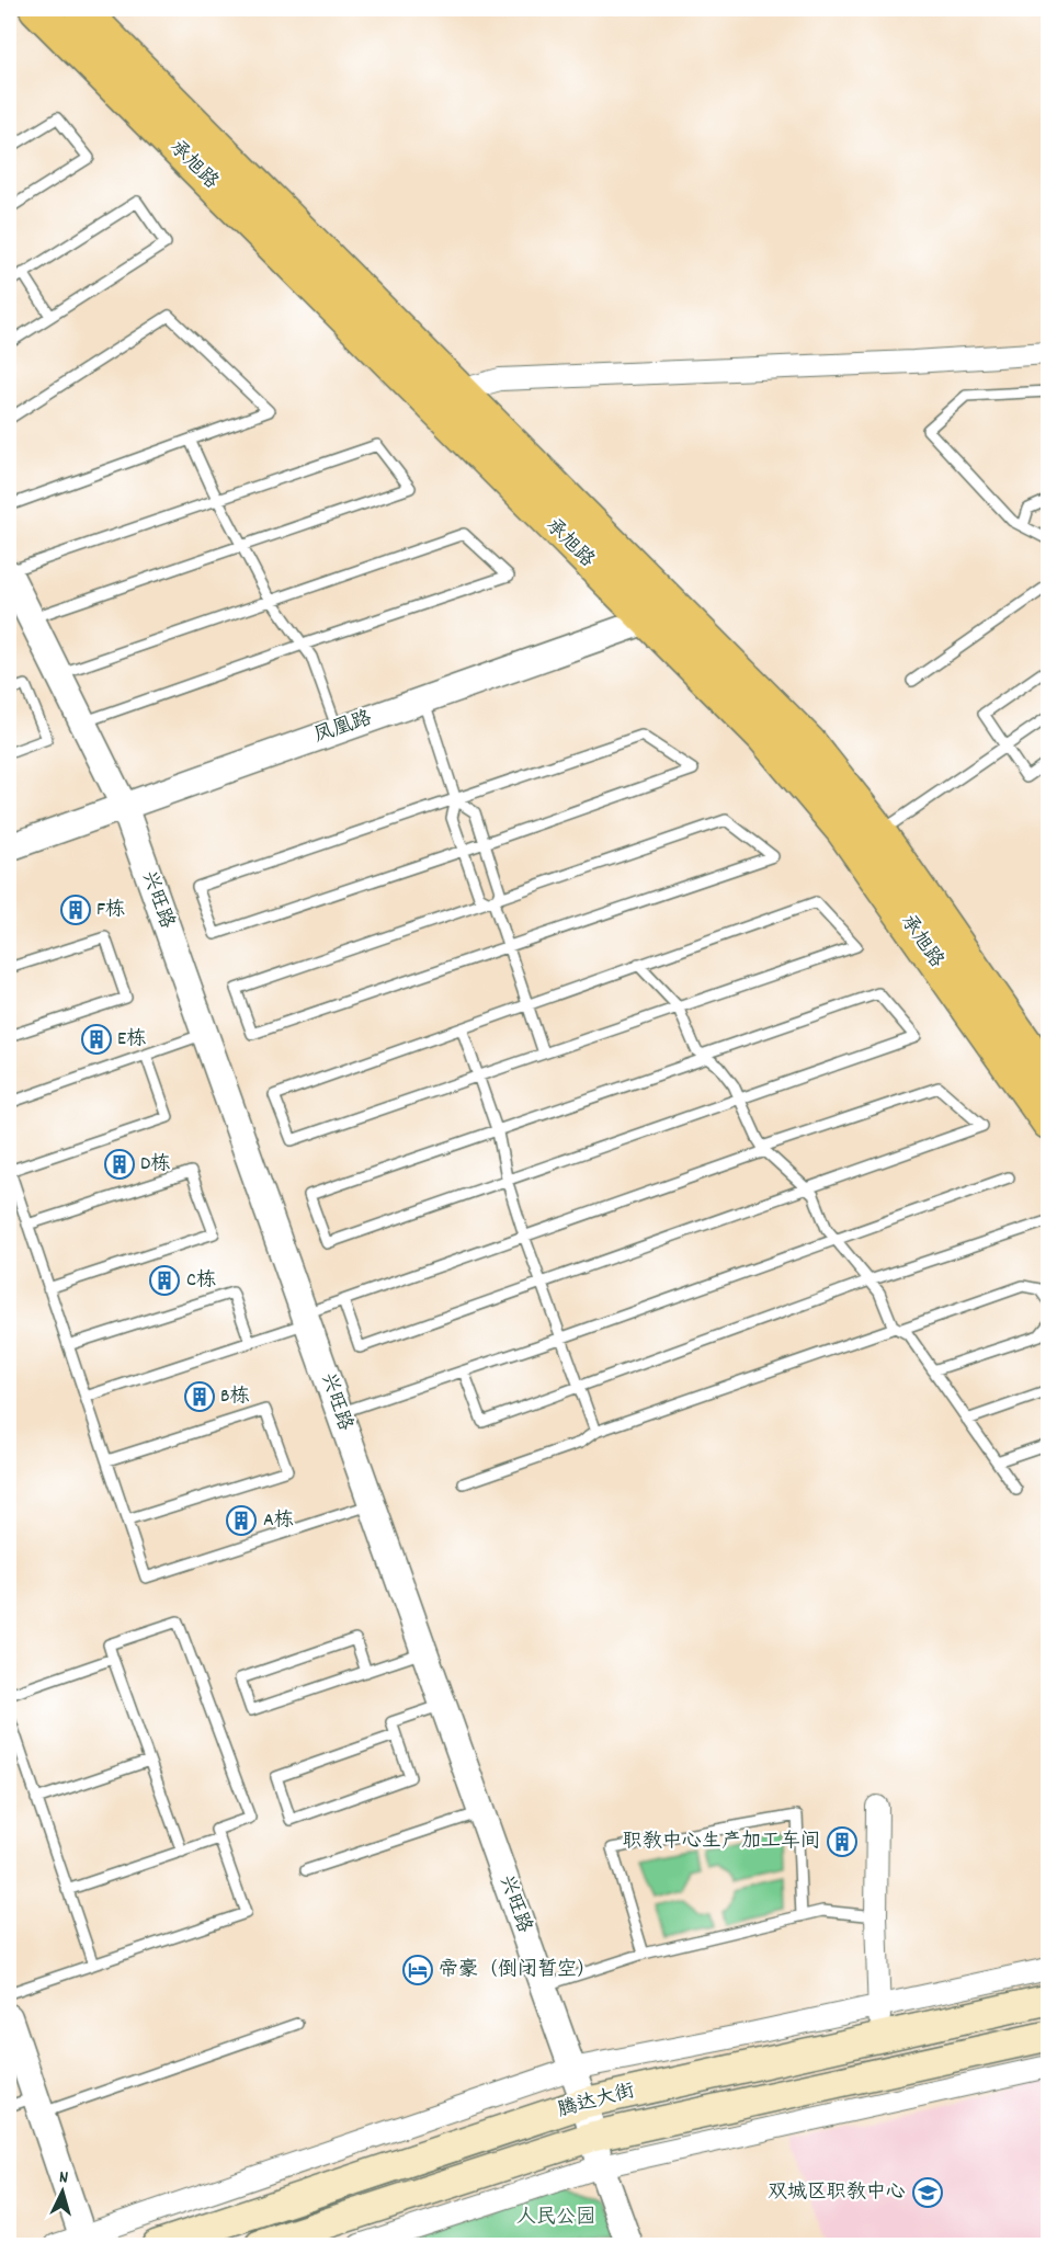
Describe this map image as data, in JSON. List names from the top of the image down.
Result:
{
  "streets": {
    "main road": ["承旭路", "腾达大街"],
    "street": ["凤凰路", "兴旺路"]
  },
  "crossings": [
    ["承旭路", "凤凰路"],
    ["凤凰路", "兴旺路"],
    ["兴旺路", "腾达大街"]
  ],
  "parks": ["人民公园"],
  "places": {
    "building": [
      "F栋",
      "E栋",
      "D栋",
      "C栋",
      "B栋",
      "A栋",
      "职教中心生产加工车间"
    ],
    "hotel": ["帝豪（倒闭暂空）"],
    "school or university": ["双城区职教中心"]
  },
  "north": "top"
}
